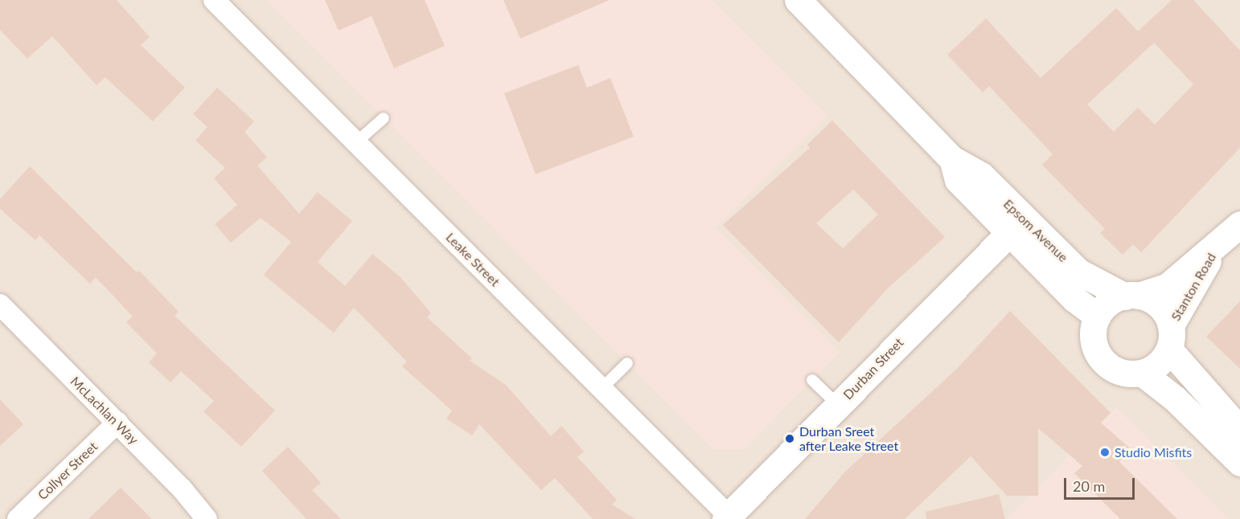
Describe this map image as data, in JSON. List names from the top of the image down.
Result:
{
  "streets": {
    "street": [
      "Epsom Avenue",
      "Leake Street",
      "Stanton Road",
      "Durban Street",
      "McLachlan Way",
      "Collyer Street"
    ]
  },
  "crossings": [
    ["Epsom Avenue", "Stanton Road"],
    ["Epsom Avenue", "Durban Street"],
    ["Leake Street", "Durban Street"],
    ["McLachlan Way", "Collyer Street"]
  ],
  "places": ["Durban Sreet after Leake Street", "Studio Misfits"],
  "scale_bar": "20 m"
}
